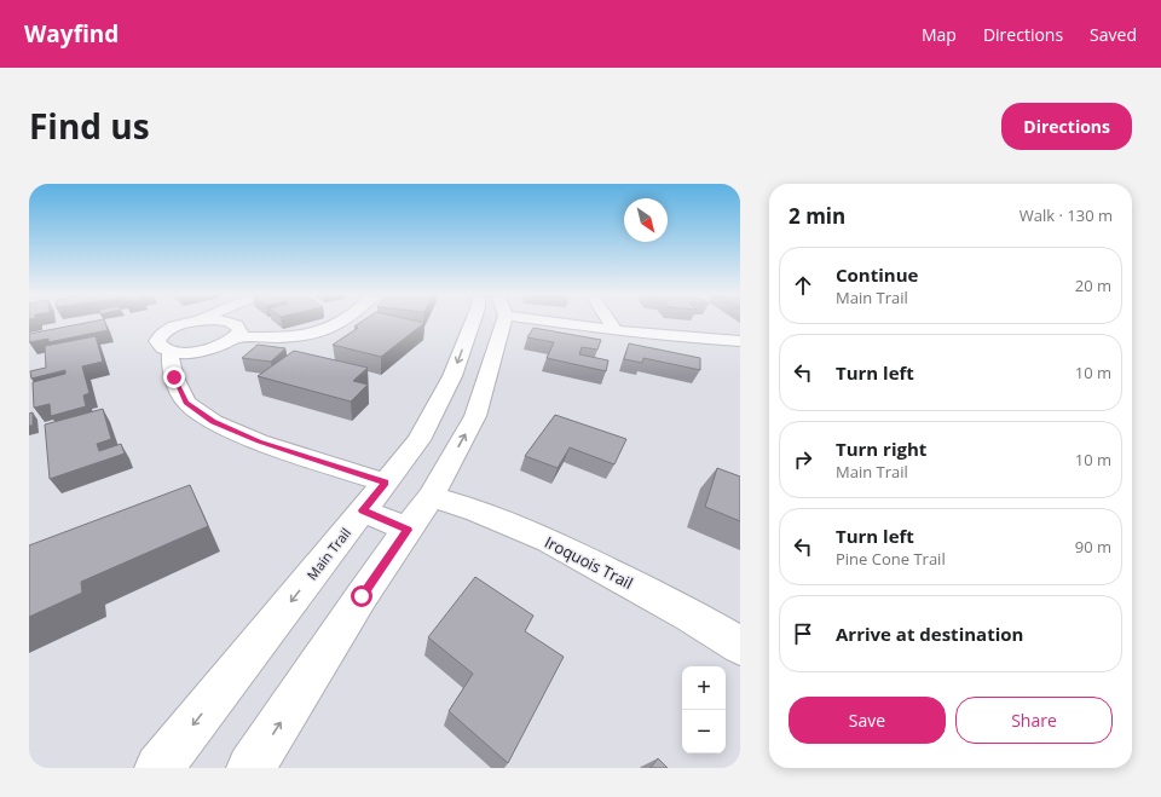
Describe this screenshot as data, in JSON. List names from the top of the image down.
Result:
{
  "streets": {
    "street": ["Main Trail", "Iroquois Trail"]
  },
  "north": "bottom right",
  "page": {
    "header": "Wayfind",
    "nav": ["Map", "Directions", "Saved"],
    "title": "Find us",
    "buttons": [
      "Directions",
      ["Save", "Share"]
    ],
    "heading": ["2 min", "Walk · 130 m"],
    "list": [
      ["Continue", "Main Trail", "20 m"],
      ["Turn left", "10 m"],
      ["Turn right", "Main Trail", "10 m"],
      ["Turn left", "Pine Cone Trail", "90 m"],
      "Arrive at destination"
    ],
    "map_buttons": ["+", "−"]
  }
}
